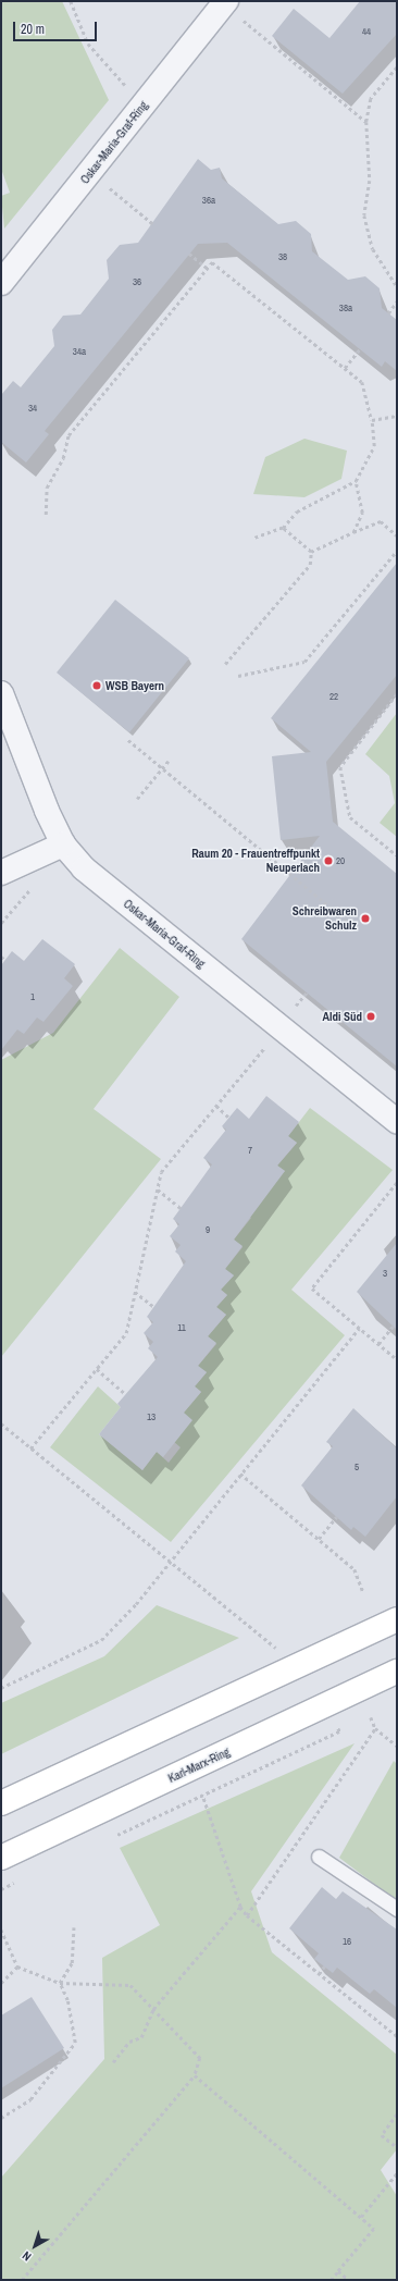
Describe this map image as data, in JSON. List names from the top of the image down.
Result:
{
  "streets": {
    "main road": ["Karl-Marx-Ring"],
    "street": ["Oskar-Maria-Graf-Ring"]
  },
  "places": [
    "WSB Bayern",
    "Raum 20 - Frauentreffpunkt Neuperlach",
    "Schreibwaren Schulz",
    "Aldi Süd"
  ],
  "house_numbers": [
    "44",
    "36a",
    "38",
    "36",
    "38a",
    "34a",
    "34",
    "22",
    "20",
    "1",
    "7",
    "9",
    "3",
    "11",
    "13",
    "5",
    "16"
  ],
  "scale_bar": "20 m",
  "north": "bottom left"
}
